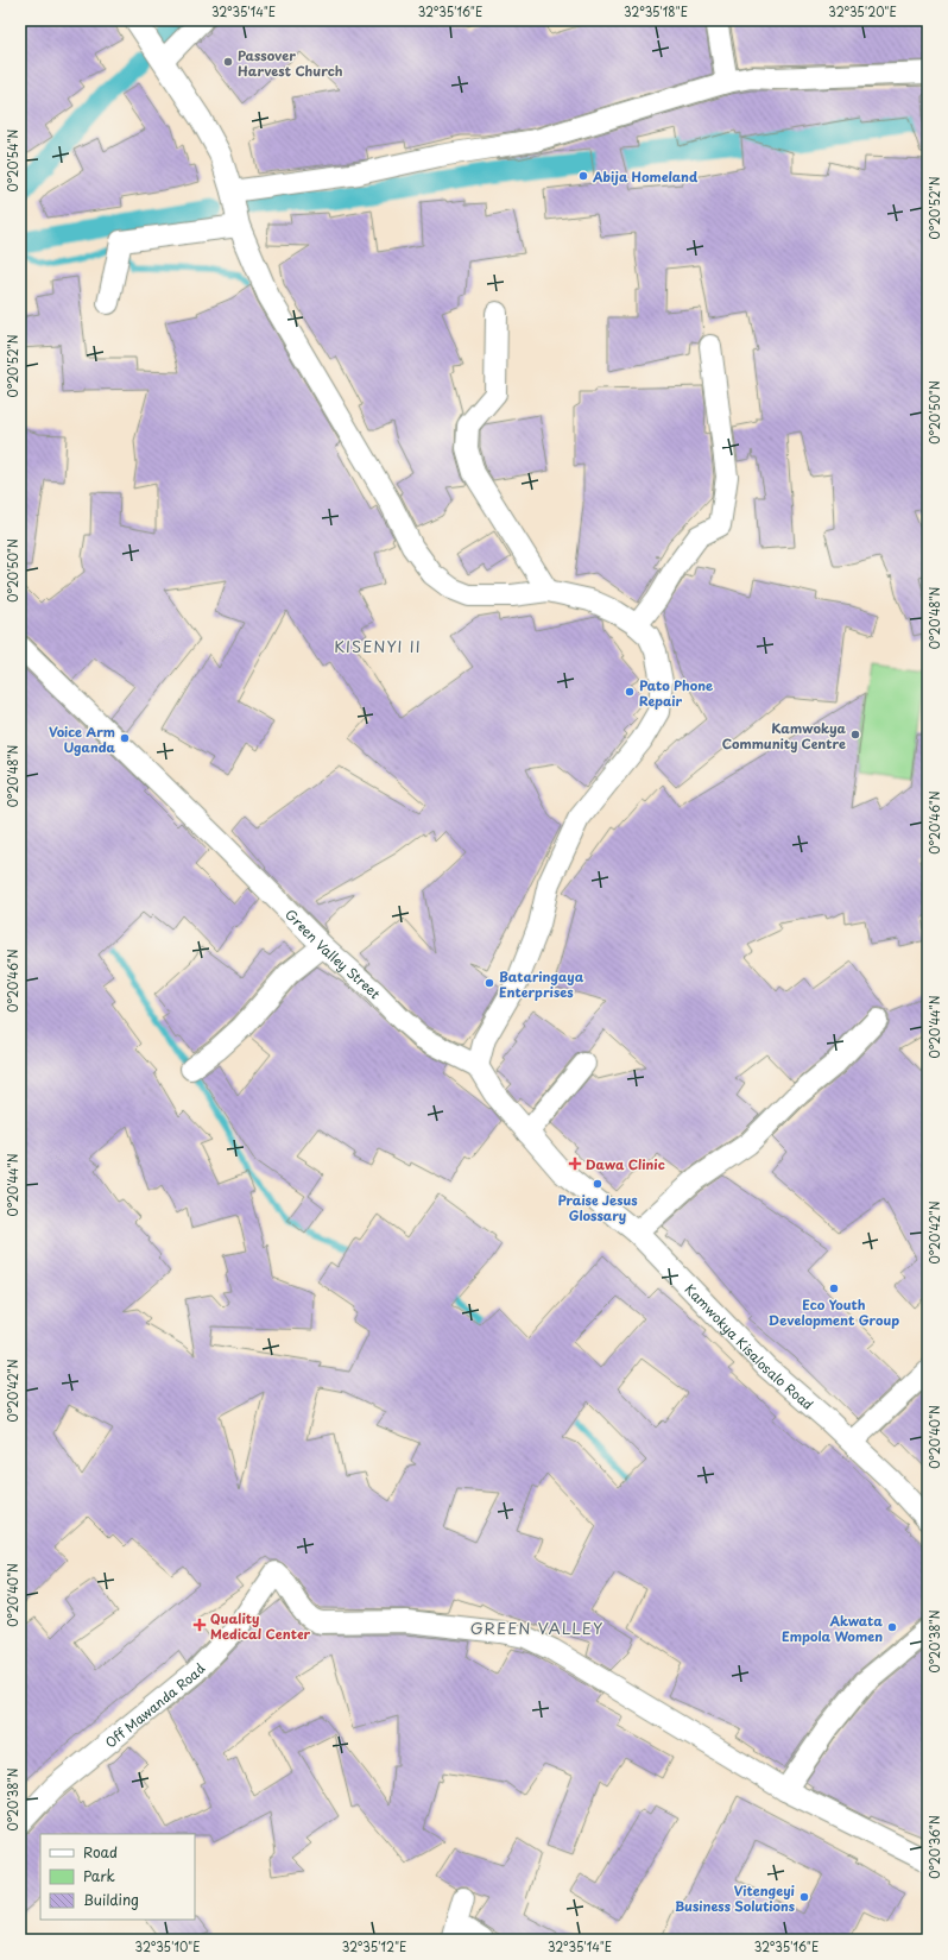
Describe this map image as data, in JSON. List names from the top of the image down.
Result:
{
  "streets": {
    "street": ["Green Valley Street", "Kamwokya Kisalosalo Road", "Off Mawanda Road"]
  },
  "crossings": [
    ["Green Valley Street", "Kamwokya Kisalosalo Road"]
  ],
  "districts": ["KISENYI II", "GREEN VALLEY"],
  "places": {
    "other": [
      "Passover Harvest Church",
      "Abija Homeland",
      "Pato Phone Repair",
      "Kamwokya Community Centre",
      "Voice Arm Uganda",
      "Bataringaya Enterprises",
      "Praise Jesus Glossary",
      "Eco Youth Development Group",
      "Akwata Empola Women",
      "Vitengeyi Business Solutions"
    ],
    "health": ["Dawa Clinic", "Quality Medical Center"]
  },
  "legend": ["Road", "Park", "Building"],
  "coordinates": [
    "32°35'14\"E",
    "32°35'16\"E",
    "32°35'18\"E",
    "32°35'20\"E",
    "0°20'54\"N",
    "0°20'52\"N",
    "0°20'50\"N",
    "0°20'48\"N",
    "0°20'46\"N",
    "0°20'44\"N",
    "0°20'42\"N",
    "0°20'40\"N",
    "0°20'38\"N",
    "0°20'36\"N",
    "32°35'10\"E",
    "32°35'12\"E"
  ]
}
